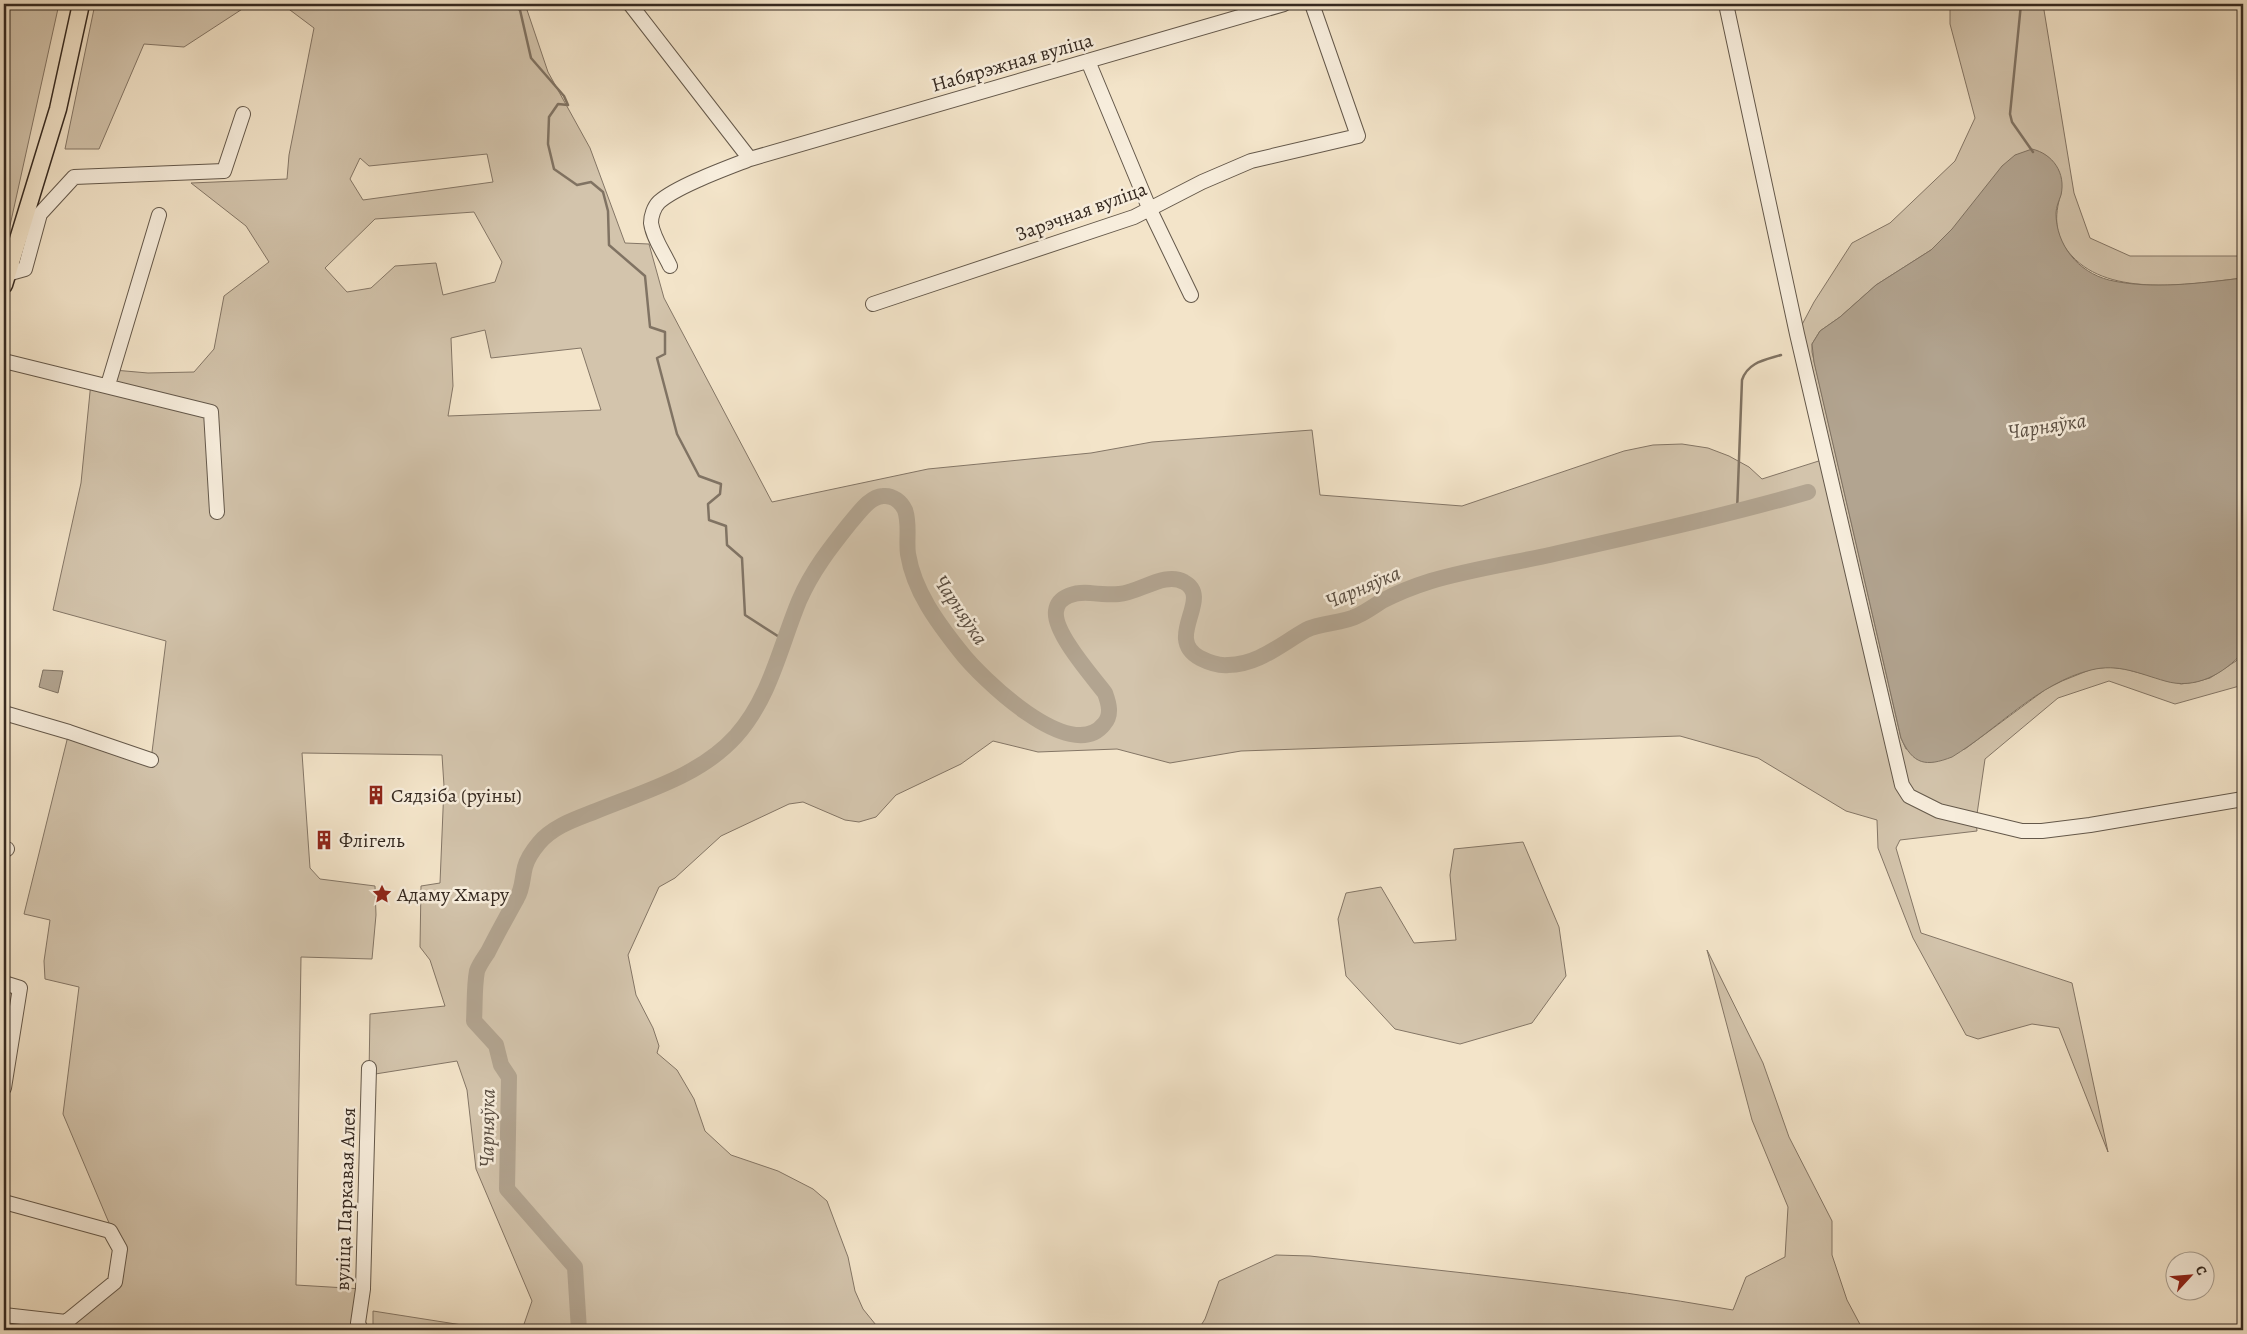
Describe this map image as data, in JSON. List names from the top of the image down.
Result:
{
  "streets": {
    "street": ["Набярэжная вуліца", "Зарэчная вуліца", "вуліца Паркавая Алея"]
  },
  "water": ["Чарняўка"],
  "places": {
    "building": ["Сядзіба (руіны)", "Флігель"],
    "place": ["Адаму Хмару"]
  },
  "north": "top right"
}
